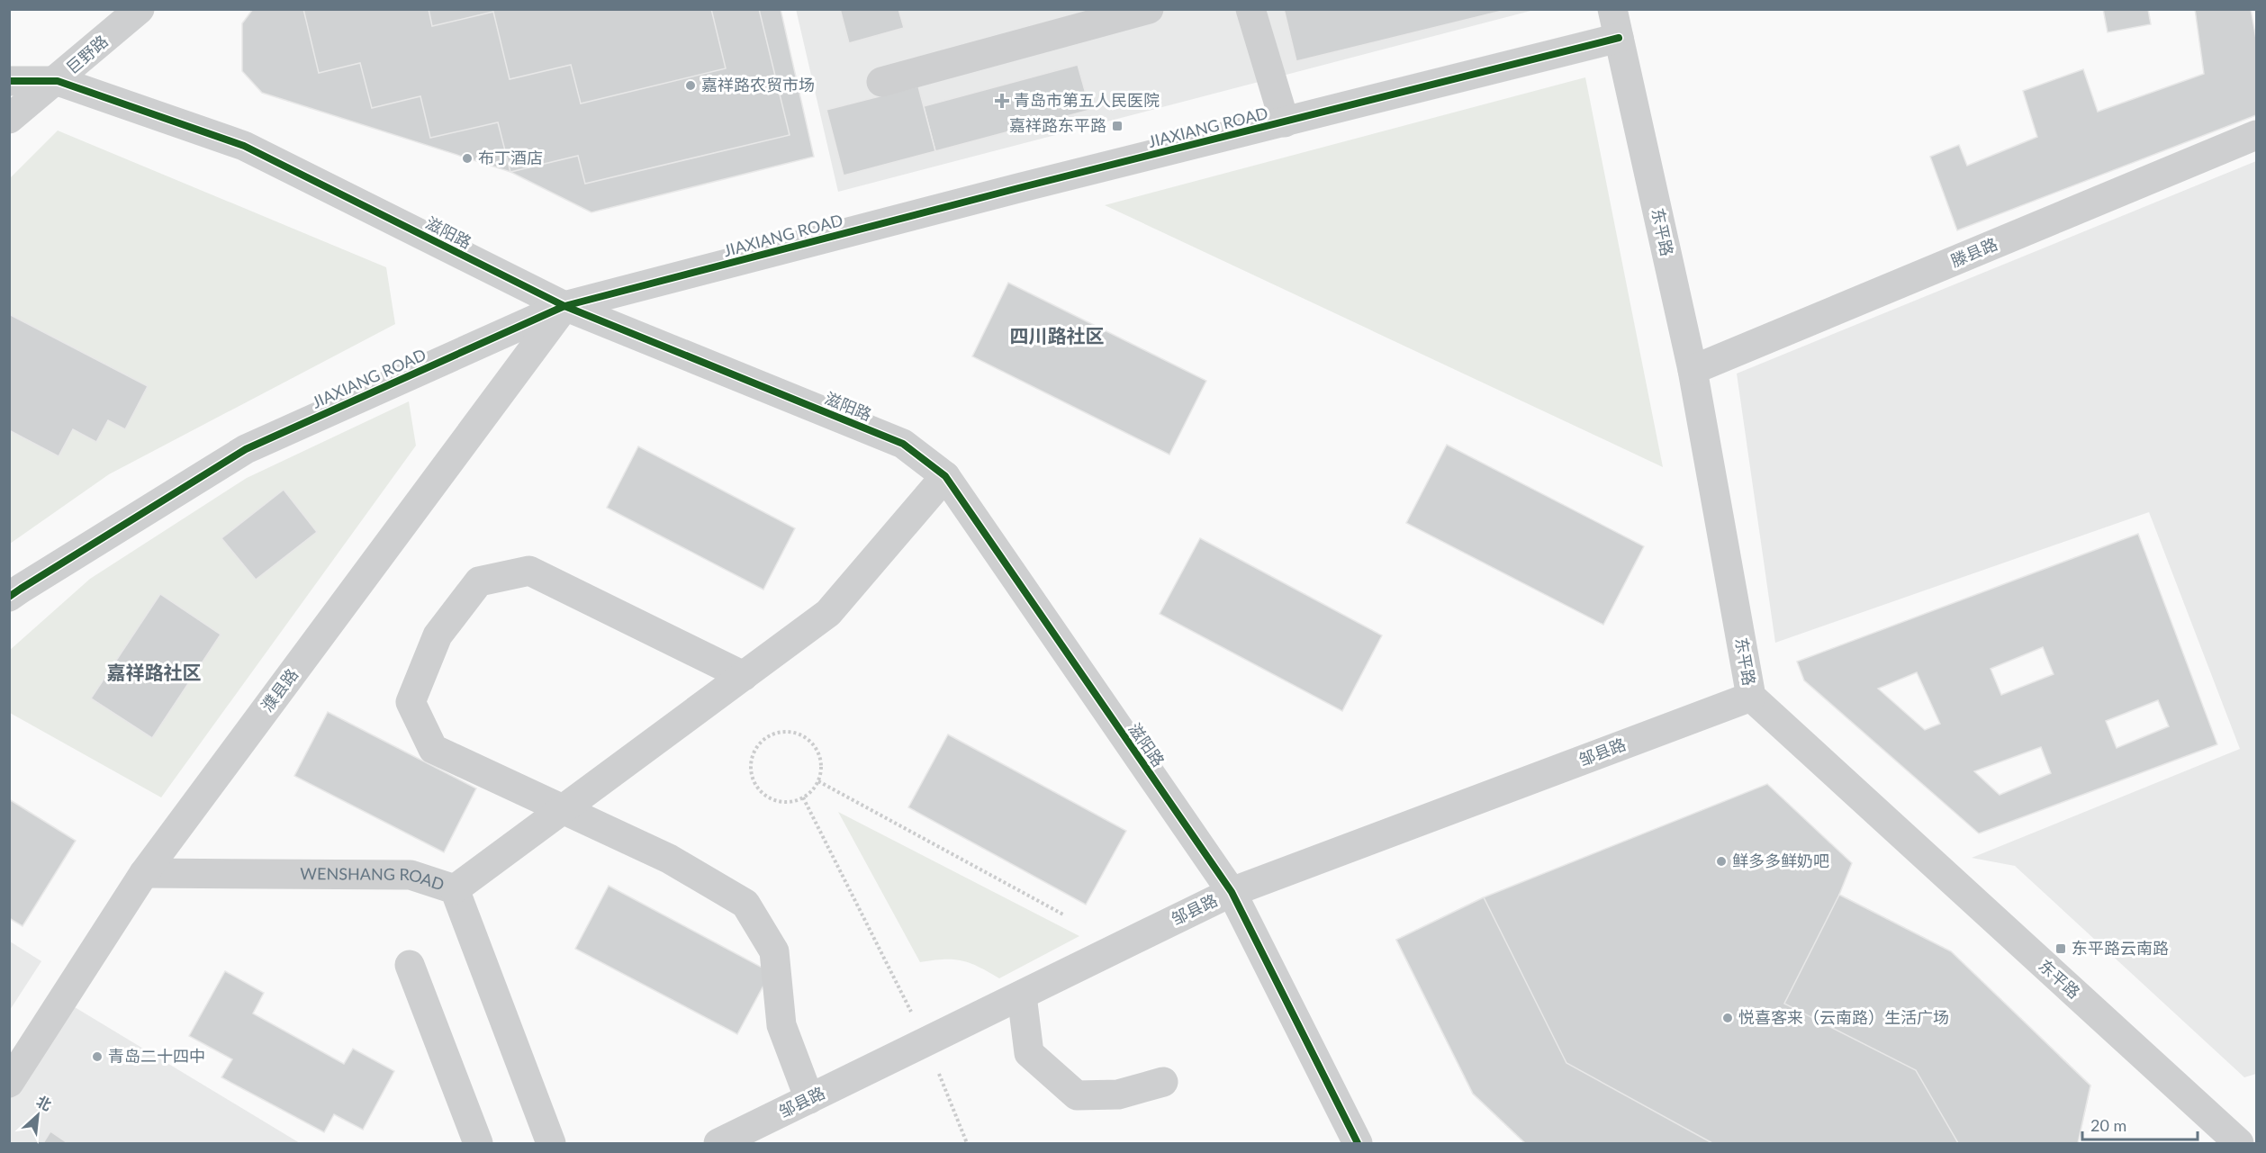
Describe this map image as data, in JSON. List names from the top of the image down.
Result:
{
  "streets": {
    "street": [
      "巨野路",
      "JIAXIANG ROAD",
      "东平路",
      "滋阳路",
      "滕县路",
      "濮县路",
      "邹县路",
      "WENSHANG ROAD"
    ]
  },
  "crossings": [
    ["巨野路", "滋阳路"],
    ["JIAXIANG ROAD", "东平路"],
    ["JIAXIANG ROAD", "滋阳路"],
    ["JIAXIANG ROAD", "濮县路"],
    ["东平路", "滕县路"],
    ["东平路", "邹县路"],
    ["滋阳路", "濮县路"],
    ["滋阳路", "邹县路"],
    ["濮县路", "WENSHANG ROAD"]
  ],
  "districts": ["四川路社区", "嘉祥路社区"],
  "places": {
    "other": [
      "嘉祥路农贸市场",
      "布丁酒店",
      "鲜多多鲜奶吧",
      "悦喜客来（云南路）生活广场",
      "青岛二十四中"
    ],
    "health": ["青岛市第五人民医院"],
    "transit": ["嘉祥路东平路", "东平路云南路"]
  },
  "scale_bar": "20 m",
  "north": "top right"
}
